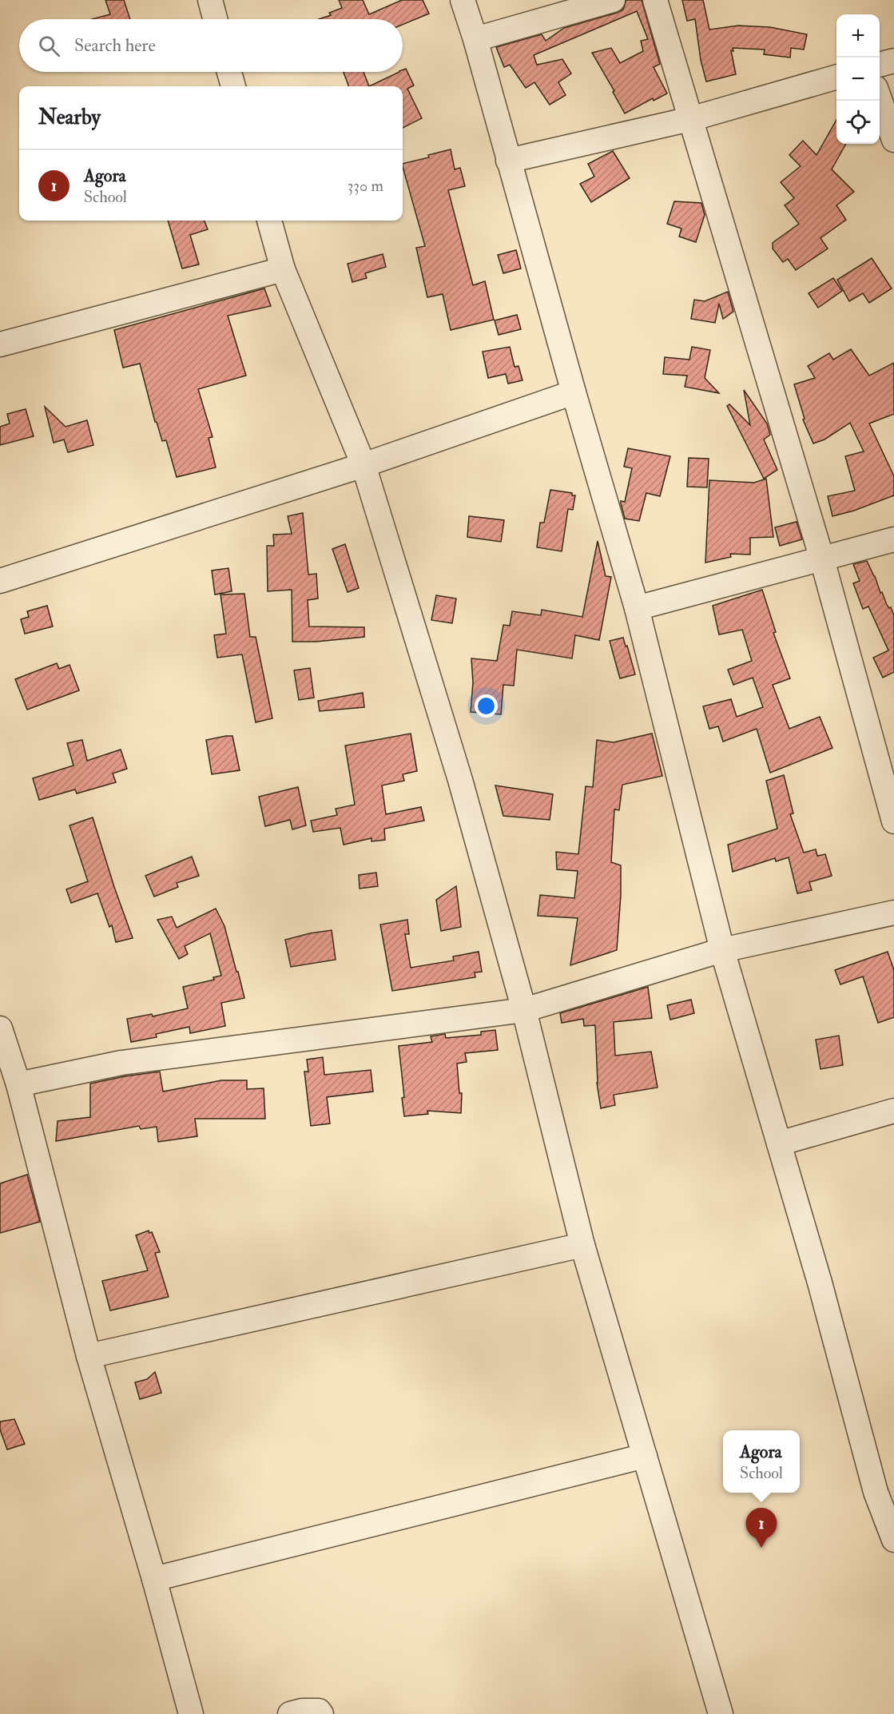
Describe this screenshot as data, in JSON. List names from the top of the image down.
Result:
{
  "page": {
    "map_buttons": ["+", "−"],
    "search": "Search here",
    "heading": "Nearby",
    "list": [
      {
        "mark": "1",
        "name": "Agora",
        "note": "School",
        "value": "330 m"
      }
    ],
    "popup": ["Agora", "School"],
    "pins": "1"
  }
}
